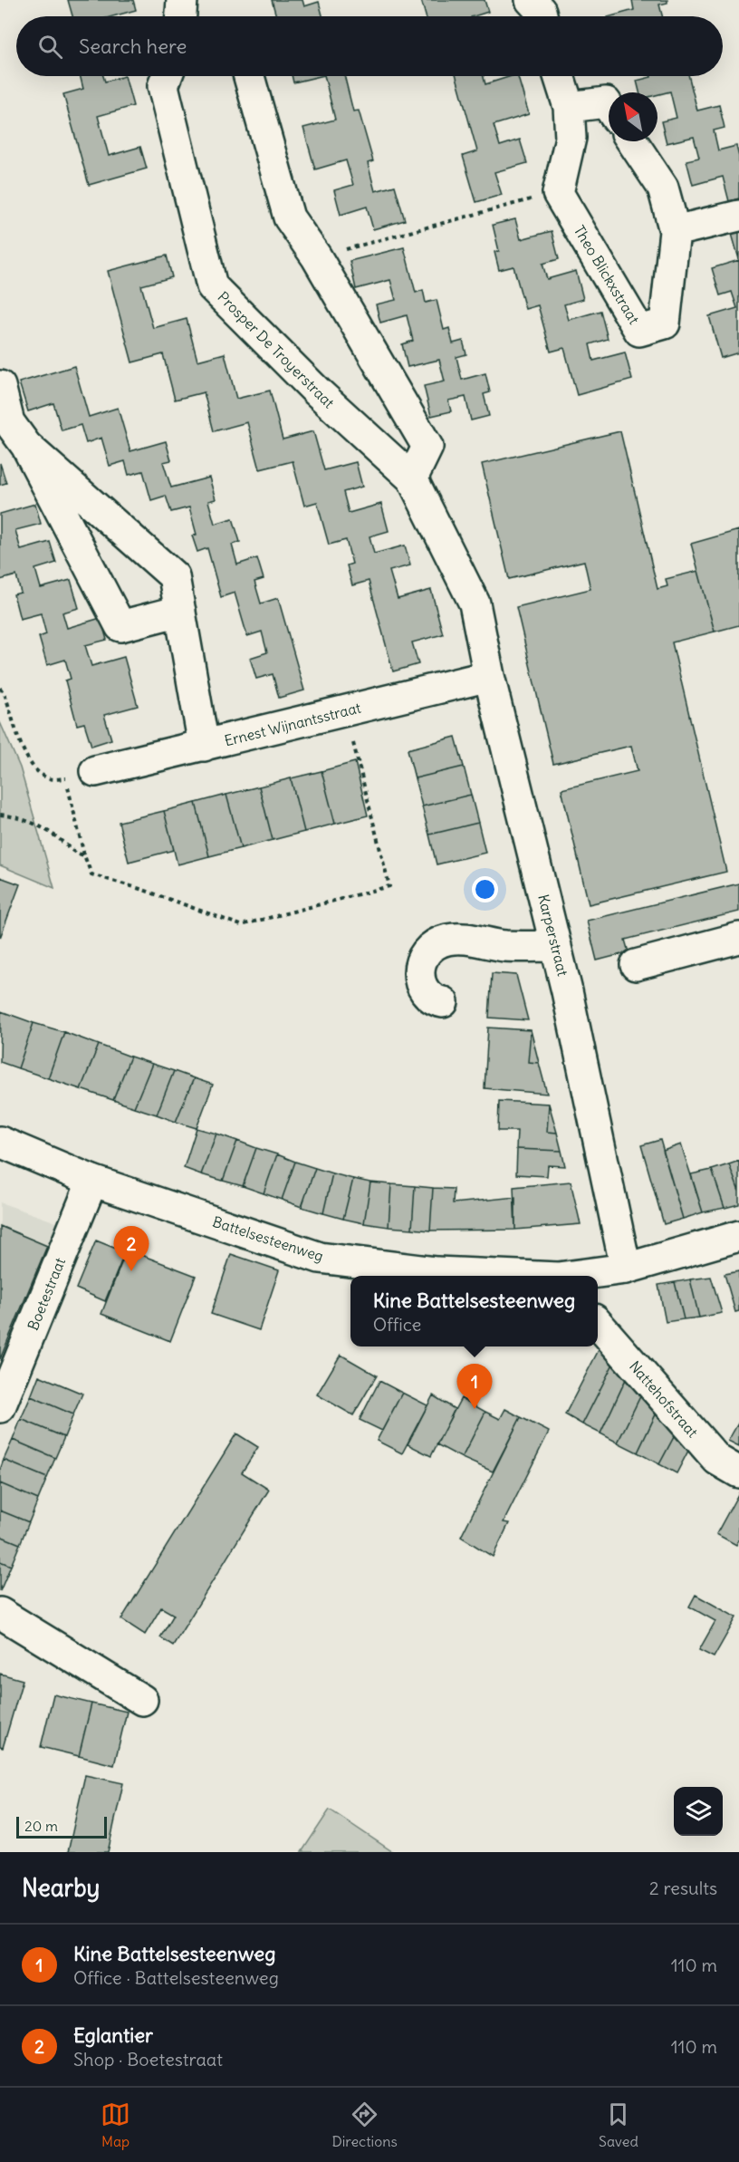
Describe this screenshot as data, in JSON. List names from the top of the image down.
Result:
{
  "streets": {
    "street": [
      "Theo Blickxstraat",
      "Prosper De Troyerstraat",
      "Ernest Wijnantsstraat",
      "Karperstraat",
      "Battelsesteenweg",
      "Boetestraat",
      "Nattehofstraat"
    ]
  },
  "crossings": [
    ["Prosper De Troyerstraat", "Karperstraat"],
    ["Ernest Wijnantsstraat", "Karperstraat"],
    ["Karperstraat", "Battelsesteenweg"],
    ["Battelsesteenweg", "Boetestraat"]
  ],
  "scale_bar": "20 m",
  "north": "top left",
  "page": {
    "search": "Search here",
    "pins": ["2", "1"],
    "popup": ["Kine Battelsesteenweg", "Office"],
    "scale": "20 m",
    "heading": ["Nearby", "2 results"],
    "list": [
      {
        "mark": "1",
        "name": "Kine Battelsesteenweg",
        "note": "Office · Battelsesteenweg",
        "value": "110 m"
      },
      {
        "mark": "2",
        "name": "Eglantier",
        "note": "Shop · Boetestraat",
        "value": "110 m"
      }
    ],
    "nav": ["Map", "Directions", "Saved"]
  }
}
